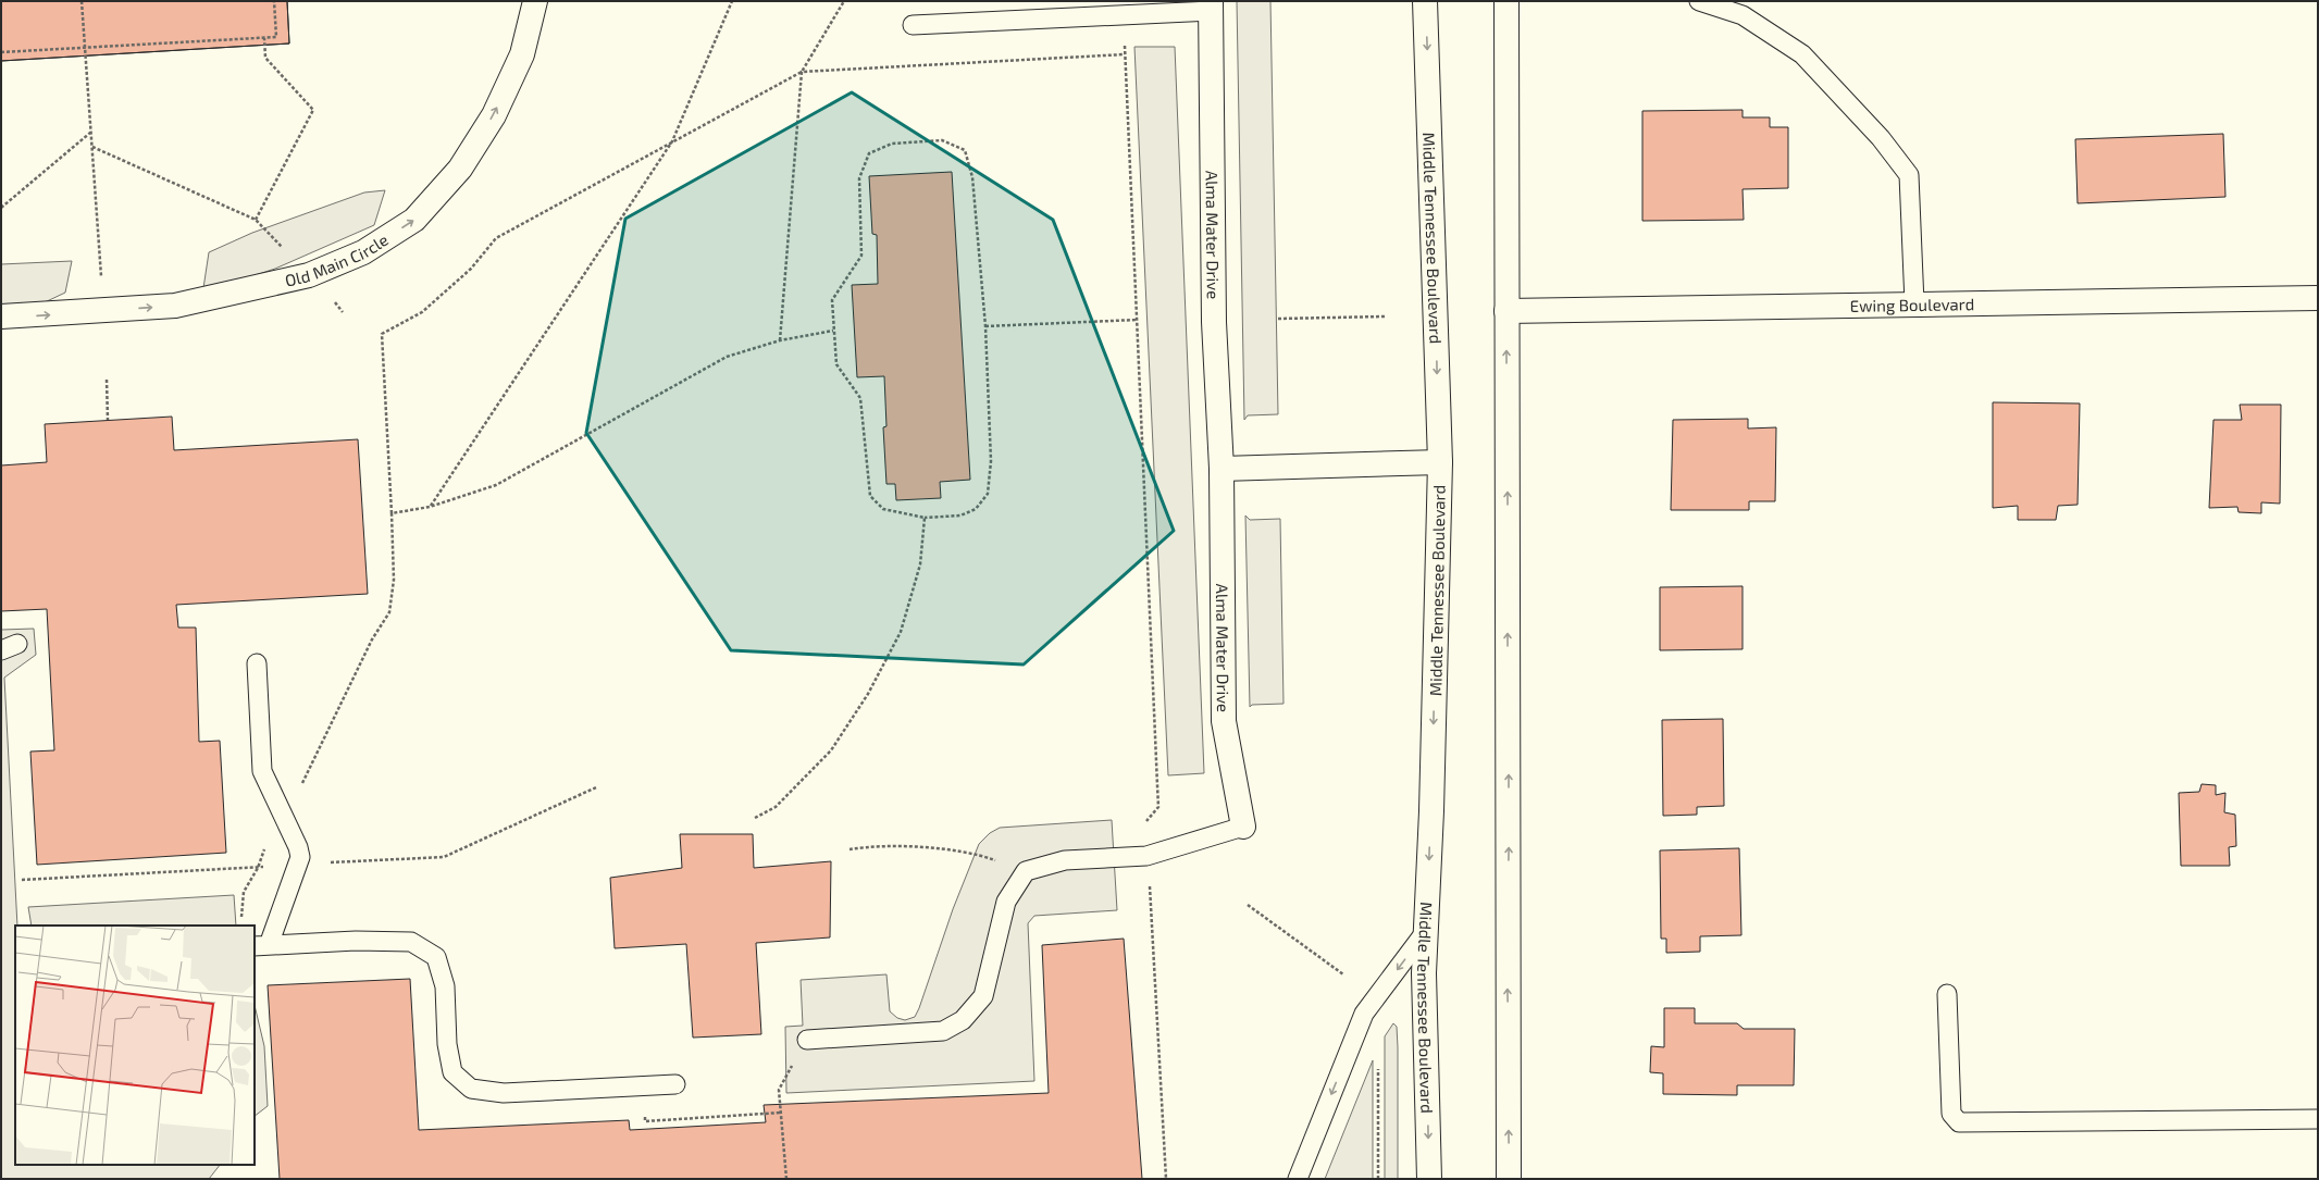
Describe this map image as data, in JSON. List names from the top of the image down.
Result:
{
  "streets": {
    "street": [
      "Alma Mater Drive",
      "Middle Tennessee Boulevard",
      "Old Main Circle",
      "Ewing Boulevard"
    ]
  },
  "one_way": ["Old Main Circle"]
}
